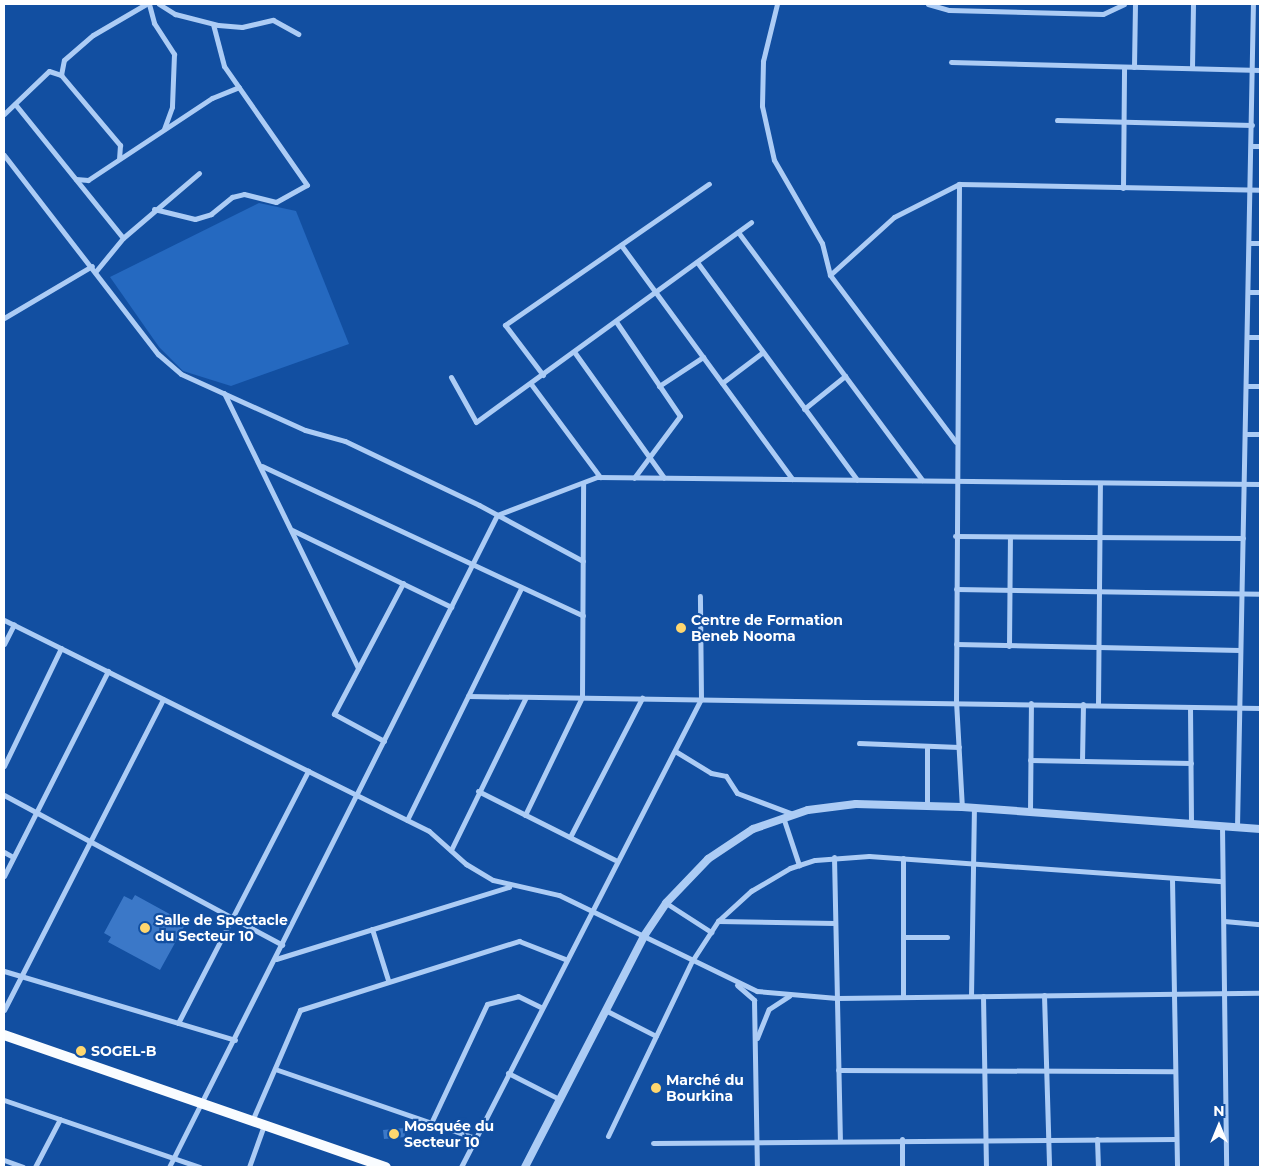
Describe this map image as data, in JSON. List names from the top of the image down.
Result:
{
  "places": [
    "Centre de Formation Beneb Nooma",
    "Salle de Spectacle du Secteur 10",
    "SOGEL-B",
    "Marché du Bourkina",
    "Mosquée du Secteur 10"
  ],
  "north": "top"
}
